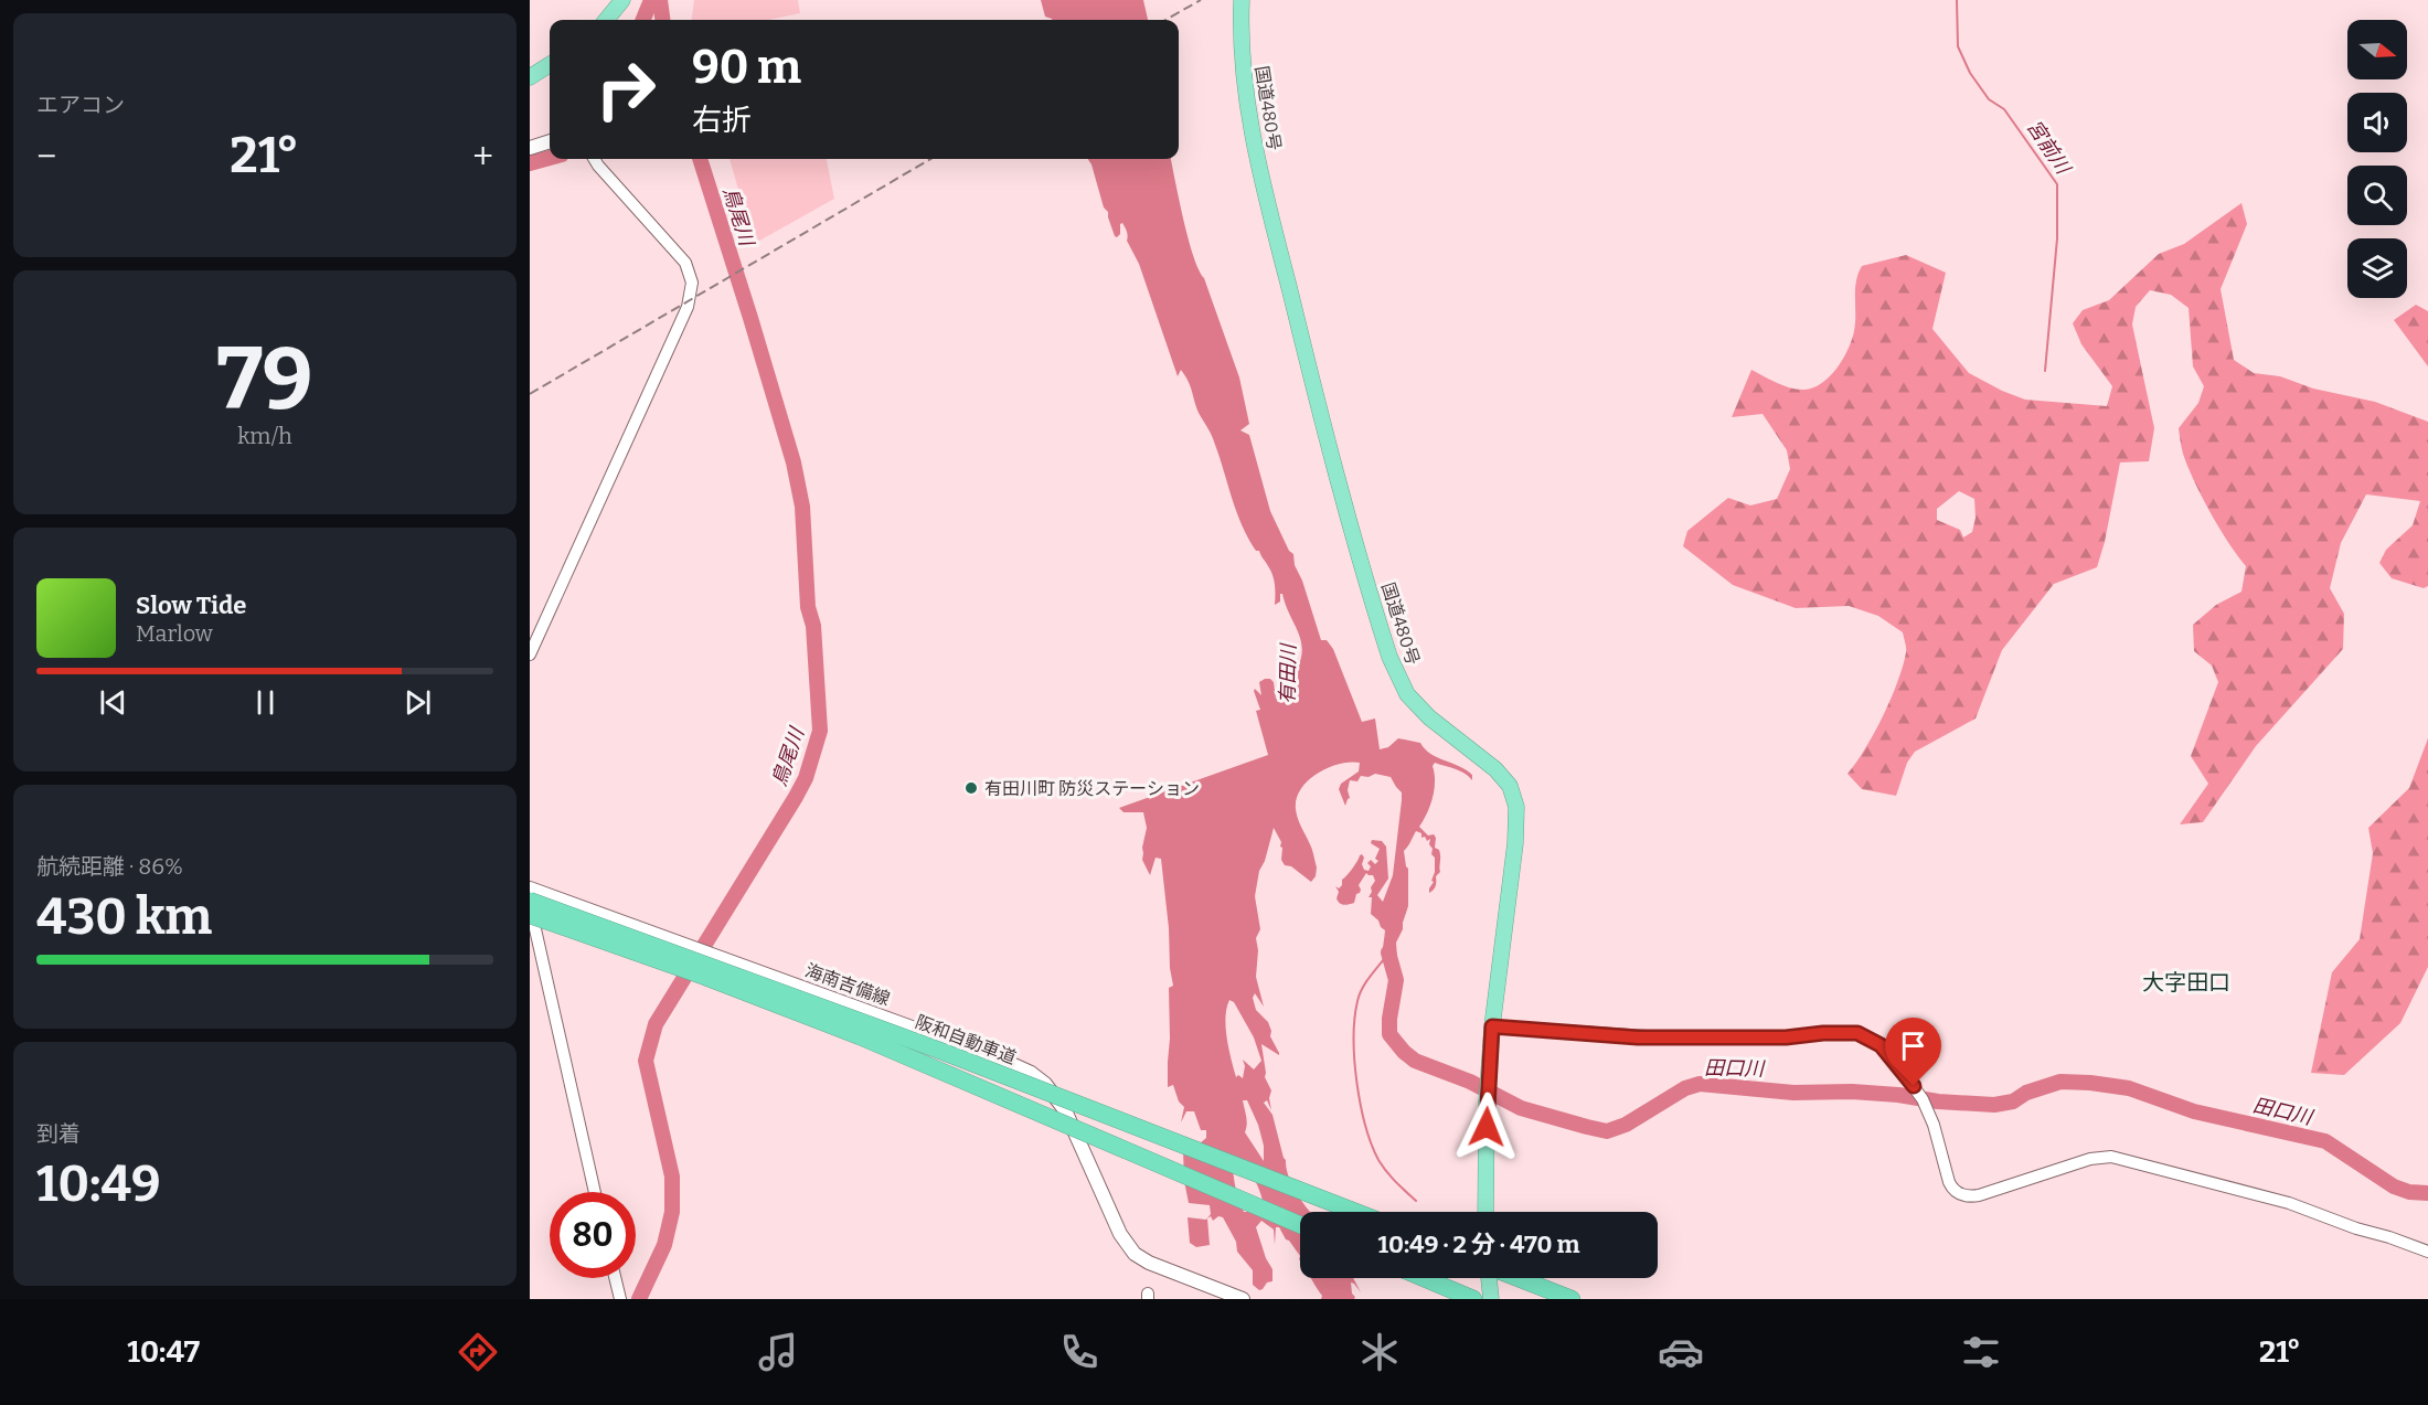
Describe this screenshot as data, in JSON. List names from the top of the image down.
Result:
{
  "streets": {
    "highway": ["国道480号", "阪和自動車道"],
    "main road": ["海南吉備線"]
  },
  "districts": ["大字田口"],
  "water": [
    "宮前川",
    "鳥尾川",
    "有田川",
    "田口川"
  ],
  "places": ["有田川町 防災ステーション"],
  "north": "right",
  "page": {
    "tile": [
      "エアコン",
      ["79", "km/h"],
      ["航続距離 · 86%", "430 km"],
      ["到着", "10:49"]
    ],
    "turn": ["90 m", "右折"],
    "heat": ["−", "21°", "+"],
    "song": ["Slow Tide", "Marlow"],
    "limit": "80",
    "trip": "10:49 · 2 分 · 470 m",
    "tabs": ["10:47", "21°"]
  }
}
